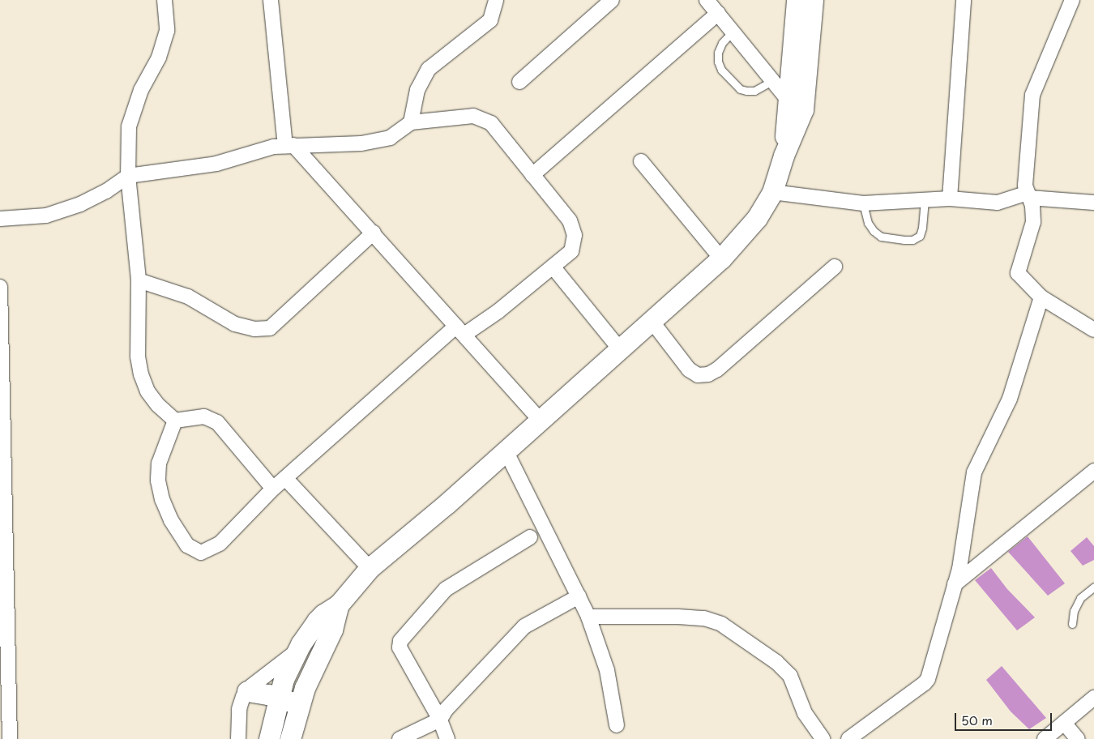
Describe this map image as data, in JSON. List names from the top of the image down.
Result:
{
  "scale_bar": "50 m"
}
